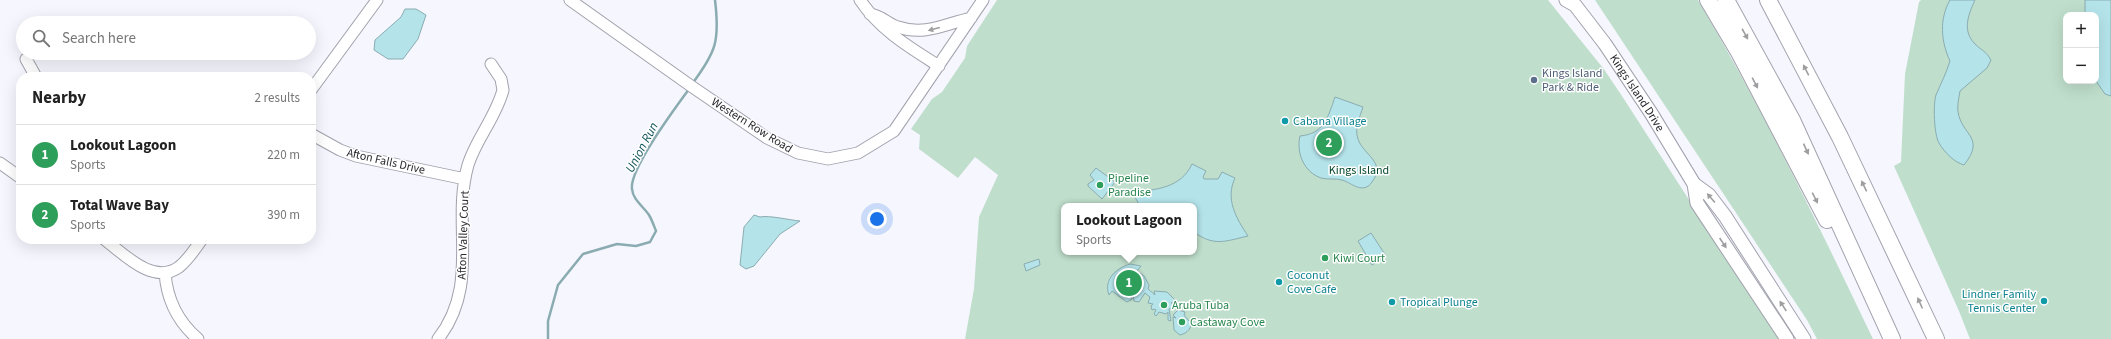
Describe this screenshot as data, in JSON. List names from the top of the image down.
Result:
{
  "streets": {
    "main road": ["Kings Island Drive"],
    "street": ["Western Row Road", "Afton Falls Drive", "Afton Valley Court"]
  },
  "crossings": [
    ["Afton Falls Drive", "Afton Valley Court"]
  ],
  "water": ["Union Run"],
  "parks": ["Kings Island"],
  "places": [
    "Kings Island Park & Ride",
    "Cabana Village",
    "Pipeline Paradise",
    "Kiwi Court",
    "Coconut Cove Cafe",
    "Lindner Family Tennis Center",
    "Tropical Plunge",
    "Aruba Tuba",
    "Castaway Cove"
  ],
  "page": {
    "map_buttons": ["+", "−"],
    "search": "Search here",
    "heading": ["Nearby", "2 results"],
    "list": [
      {
        "mark": "1",
        "name": "Lookout Lagoon",
        "note": "Sports",
        "value": "220 m"
      },
      {
        "mark": "2",
        "name": "Total Wave Bay",
        "note": "Sports",
        "value": "390 m"
      }
    ],
    "pins": ["2", "1"],
    "popup": ["Lookout Lagoon", "Sports"]
  }
}
